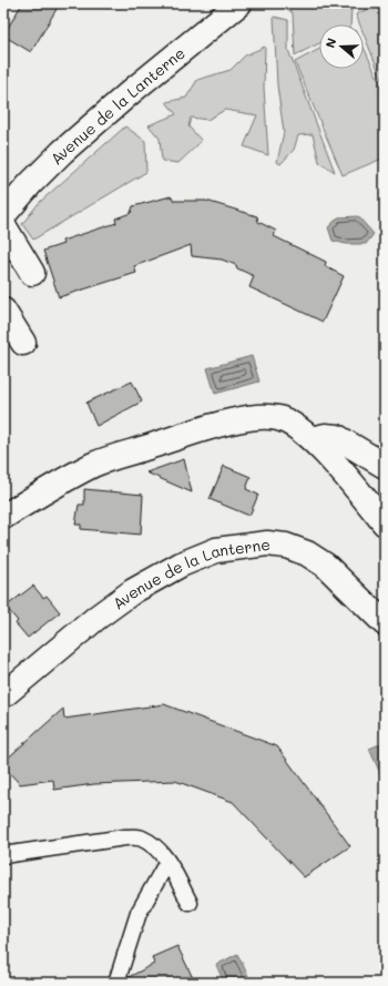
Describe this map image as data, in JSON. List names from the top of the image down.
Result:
{
  "streets": {
    "main road": ["Avenue de la Lanterne"]
  },
  "north": "left"
}
